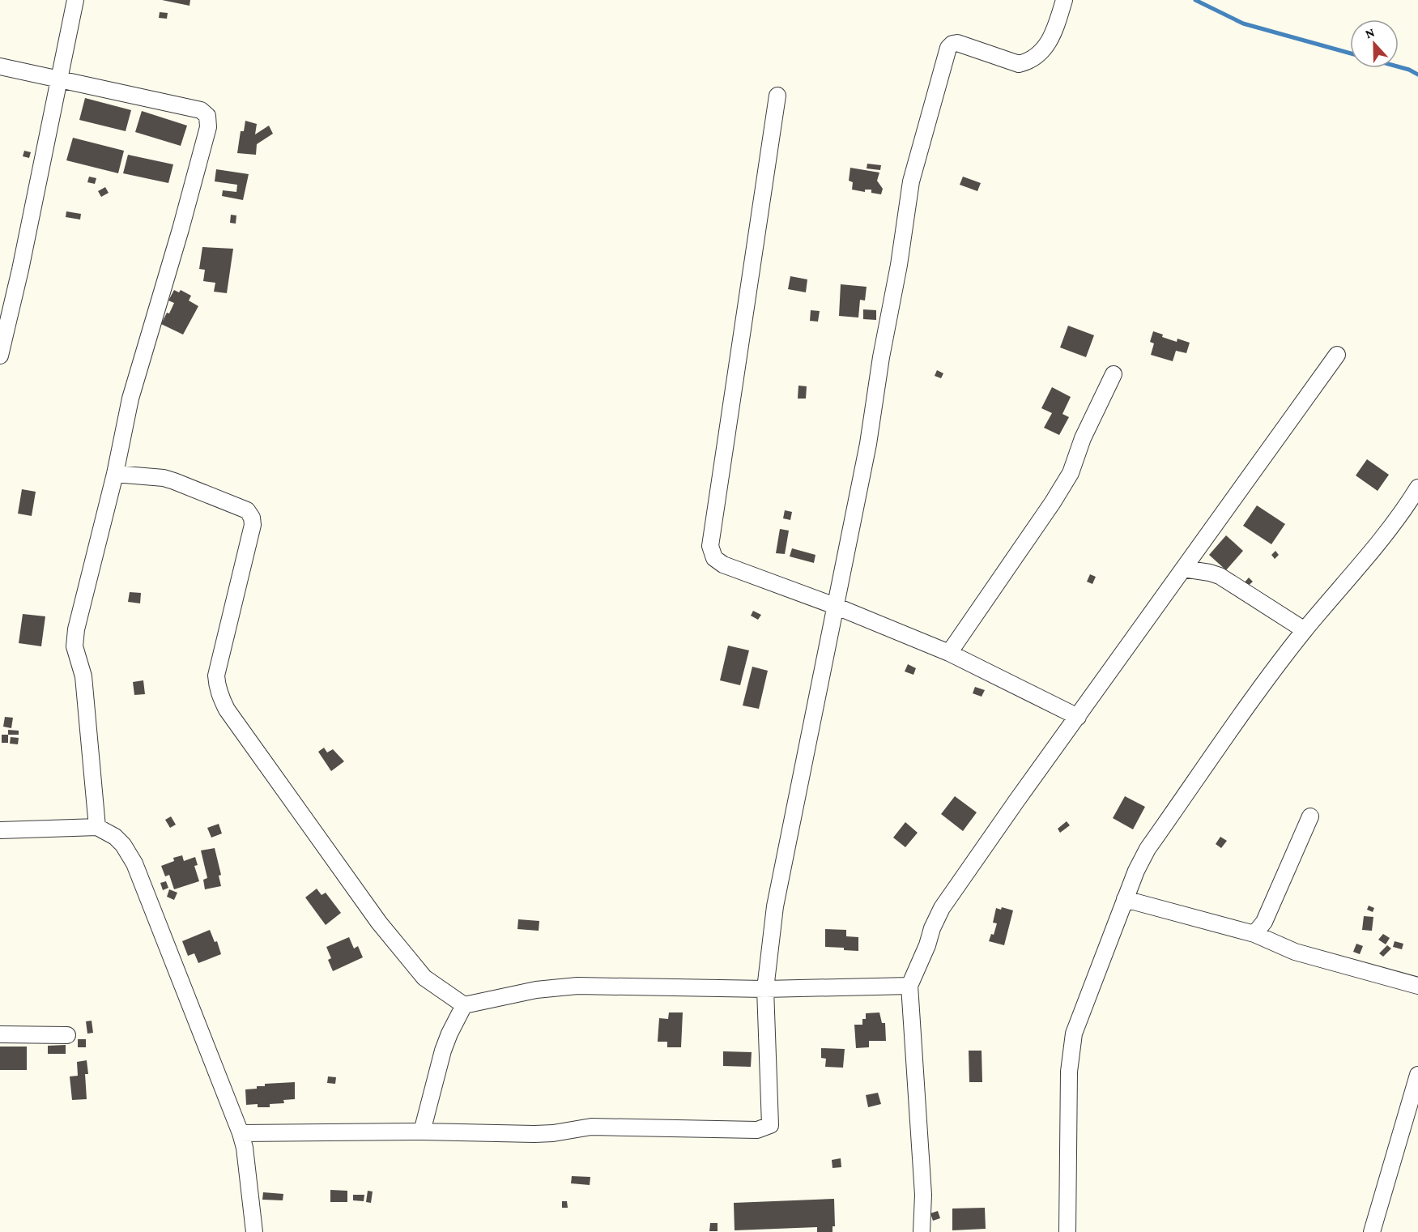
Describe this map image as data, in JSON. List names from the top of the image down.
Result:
{
  "north": "top"
}
